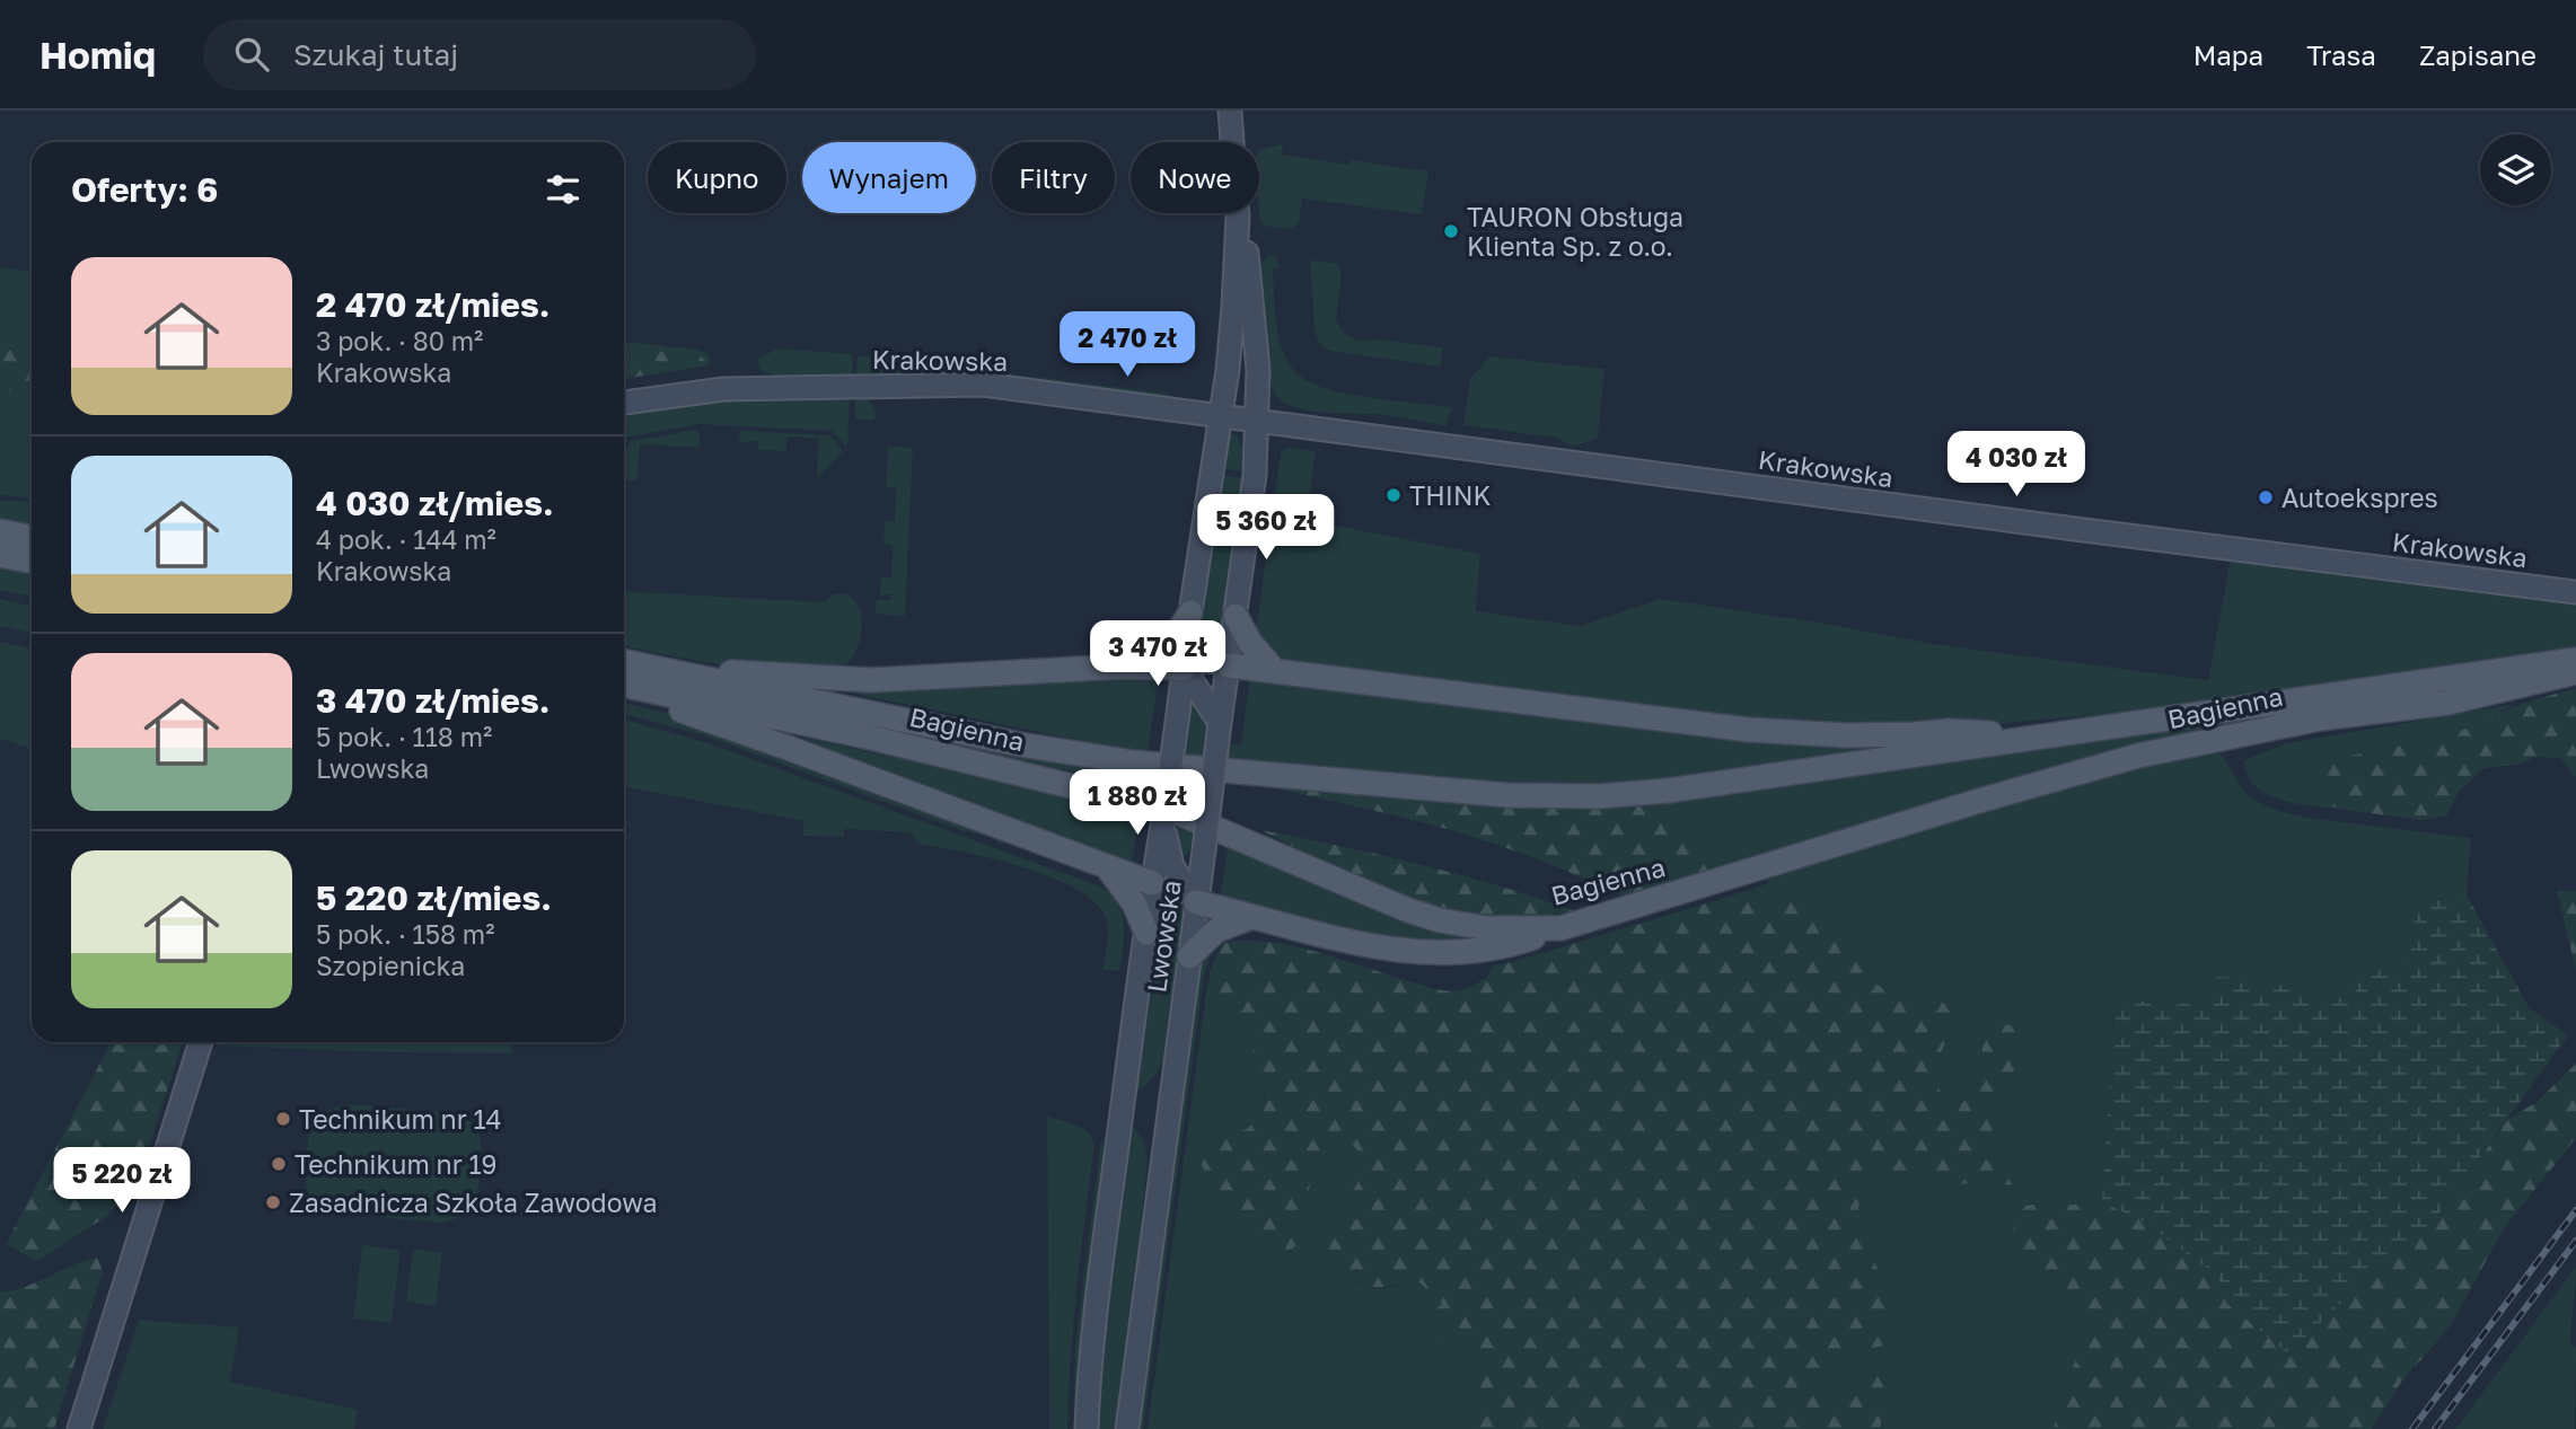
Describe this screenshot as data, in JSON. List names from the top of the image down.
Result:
{
  "streets": {
    "main road": ["Bagienna"],
    "street": ["Krakowska", "Lwowska"]
  },
  "crossings": [
    ["Krakowska", "Lwowska"]
  ],
  "places": [
    "TAURON Obsługa Klienta Sp. z o.o.",
    "THINK",
    "Autoekspres",
    "Technikum nr 14",
    "Technikum nr 19",
    "Zasadnicza Szkoła Zawodowa"
  ],
  "page": {
    "header": "Homiq",
    "search": "Szukaj tutaj",
    "nav": ["Mapa", "Trasa", "Zapisane"],
    "chip": [
      "Kupno",
      "Wynajem",
      "Filtry",
      "Nowe"
    ],
    "heading": "Oferty: 6",
    "list": [
      {
        "name": "2 470 zł/mies.",
        "note": "3 pok. · 80 m² · Krakowska"
      },
      {
        "name": "4 030 zł/mies.",
        "note": "4 pok. · 144 m² · Krakowska"
      },
      {
        "name": "3 470 zł/mies.",
        "note": "5 pok. · 118 m² · Lwowska"
      },
      {
        "name": "5 220 zł/mies.",
        "note": "5 pok. · 158 m² · Szopienicka"
      }
    ],
    "price": [
      "2 470 zł",
      "4 030 zł",
      "5 360 zł",
      "3 470 zł",
      "1 880 zł",
      "5 220 zł"
    ]
  }
}
